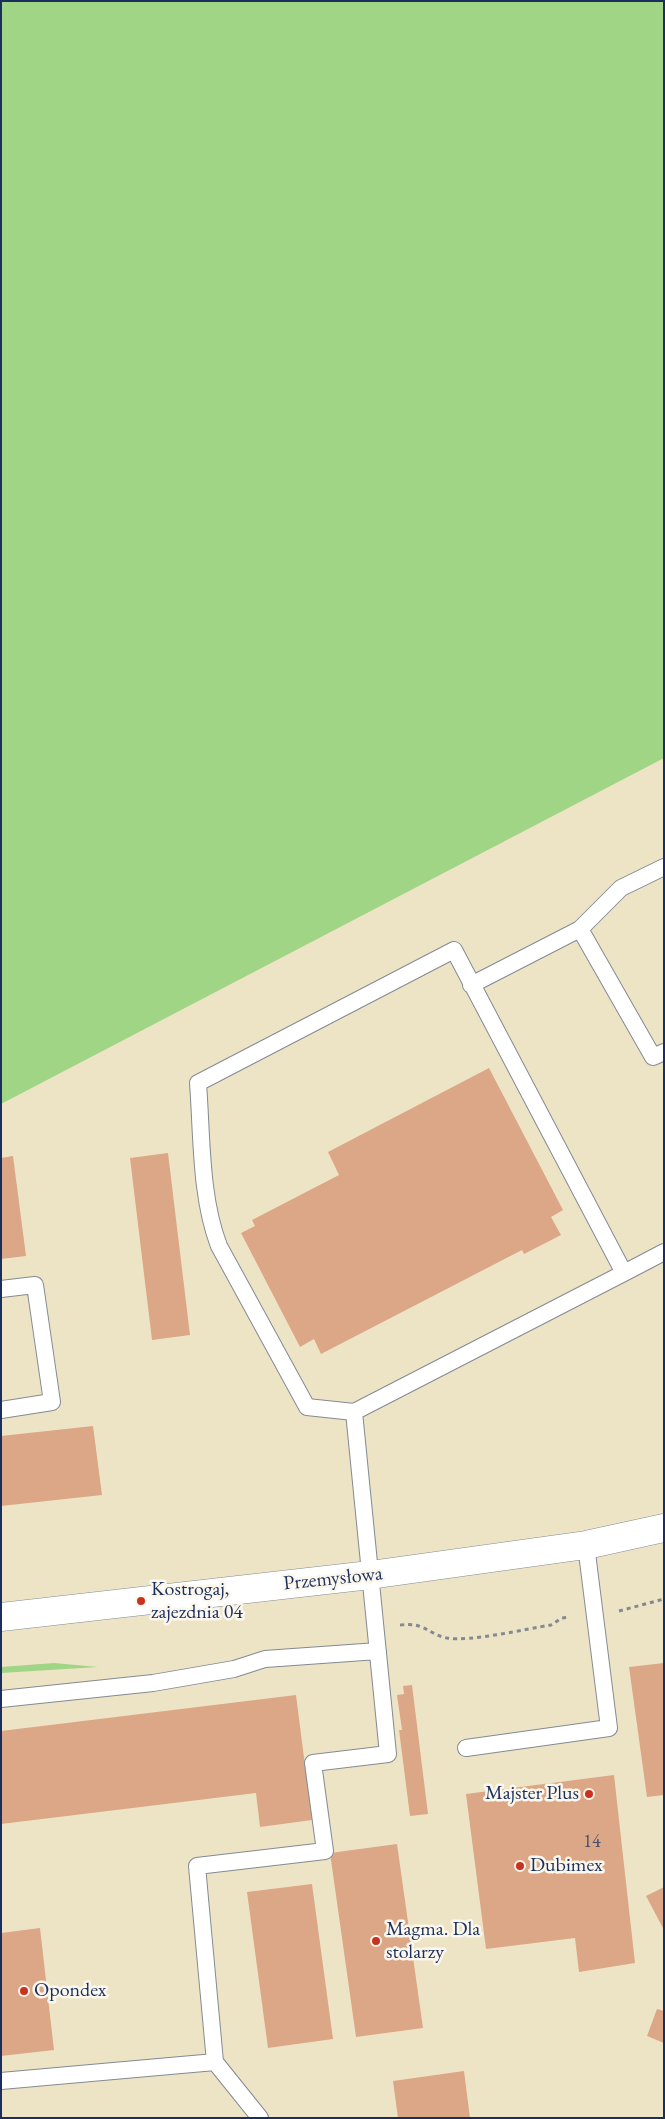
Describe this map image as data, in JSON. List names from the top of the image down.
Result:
{
  "streets": {
    "street": ["Przemysłowa"]
  },
  "places": [
    "Kostrogaj, zajezdnia 04",
    "Majster Plus",
    "Dubimex",
    "Magma. Dla stolarzy",
    "Opondex"
  ],
  "house_numbers": ["14"]
}
